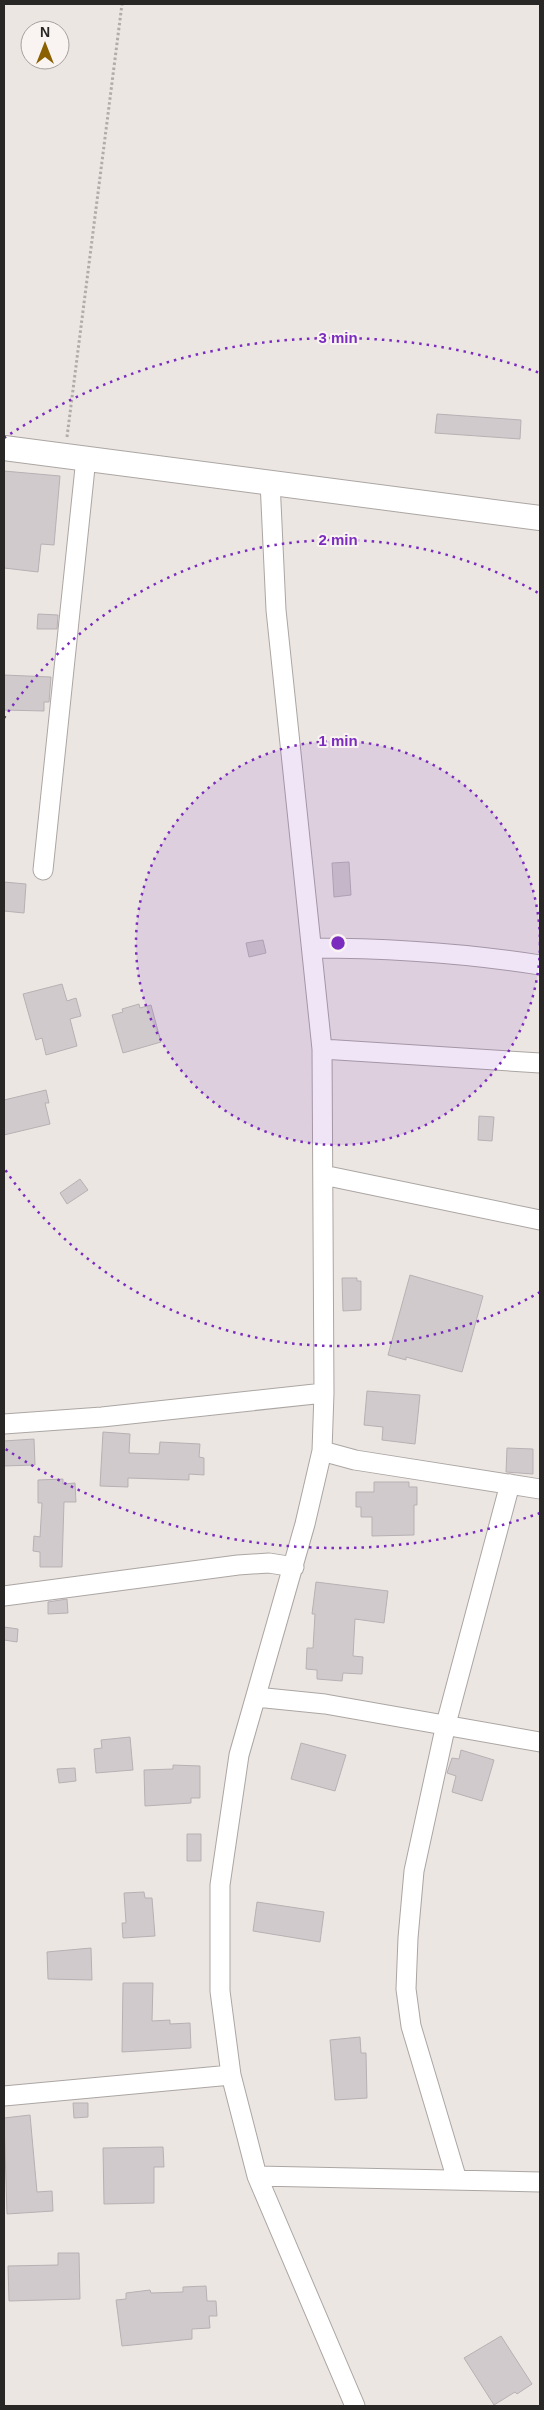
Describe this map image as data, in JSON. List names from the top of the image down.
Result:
{
  "north": "top",
  "rings": ["3 min", "2 min", "1 min"]
}
